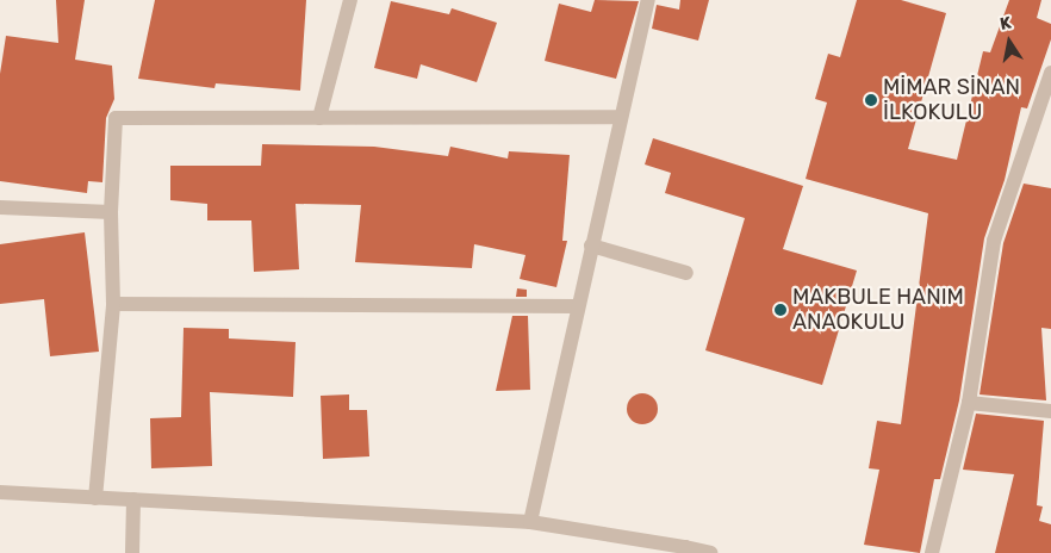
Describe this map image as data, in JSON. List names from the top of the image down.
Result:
{
  "places": ["MİMAR SİNAN İLKOKULU", "MAKBULE HANIM ANAOKULU"],
  "north": "top"
}
